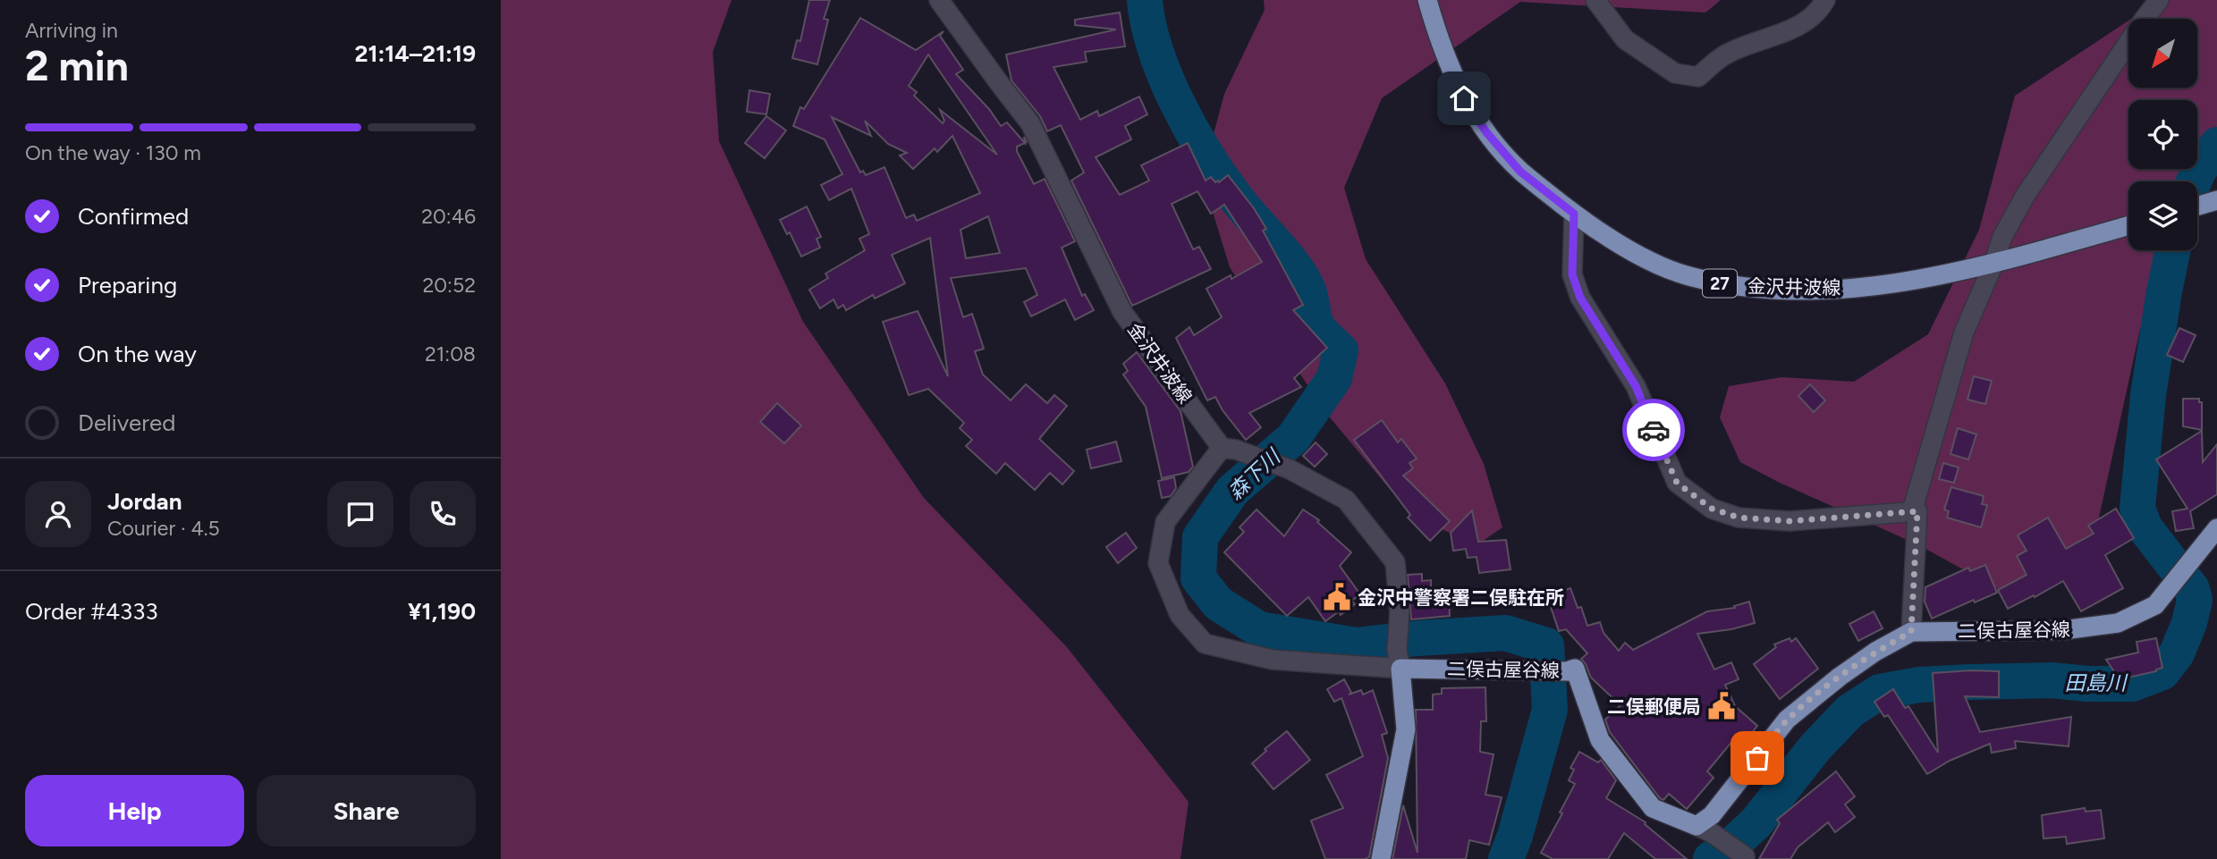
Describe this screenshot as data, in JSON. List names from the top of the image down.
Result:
{
  "streets": {
    "main road": ["27", "金沢井波線", "二俣古屋谷線"]
  },
  "water": ["森下川", "田島川"],
  "places": {
    "public building": ["金沢中警察署二俣駐在所", "二俣郵便局"]
  },
  "north": "bottom left",
  "page": {
    "heading": ["2 min", "Arriving in", "21:14–21:19"],
    "panel": [
      "Jordan",
      "Courier · 4.5",
      "Order #4333",
      "¥1,190"
    ],
    "bar": "On the way · 130 m",
    "list": [
      ["Confirmed", "20:46"],
      ["Preparing", "20:52"],
      ["On the way", "21:08"],
      "Delivered"
    ],
    "buttons": ["Help", "Share"]
  }
}
